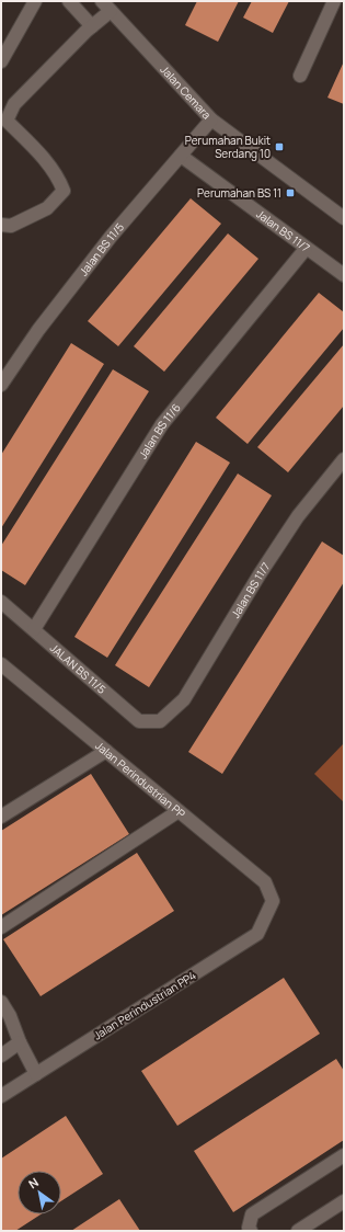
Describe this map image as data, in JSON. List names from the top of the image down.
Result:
{
  "streets": {
    "street": [
      "Jalan Cemara",
      "Jalan BS 11/7",
      "Jalan BS 11/5",
      "Jalan BS 11/6",
      "JALAN BS 11/5",
      "Jalan Perindustrian PP",
      "Jalan Perindustrian PP4"
    ]
  },
  "crossings": [
    ["Jalan Cemara", "Jalan BS 11/5"],
    ["Jalan BS 11/7", "Jalan BS 11/5"],
    ["Jalan BS 11/7", "Jalan BS 11/6"],
    ["Jalan BS 11/7", "JALAN BS 11/5"],
    ["Jalan BS 11/6", "JALAN BS 11/5"],
    ["Jalan Perindustrian PP", "Jalan Perindustrian PP4"]
  ],
  "places": {
    "transit": ["Perumahan Bukit Serdang 10", "Perumahan BS 11"]
  },
  "north": "top left"
}
